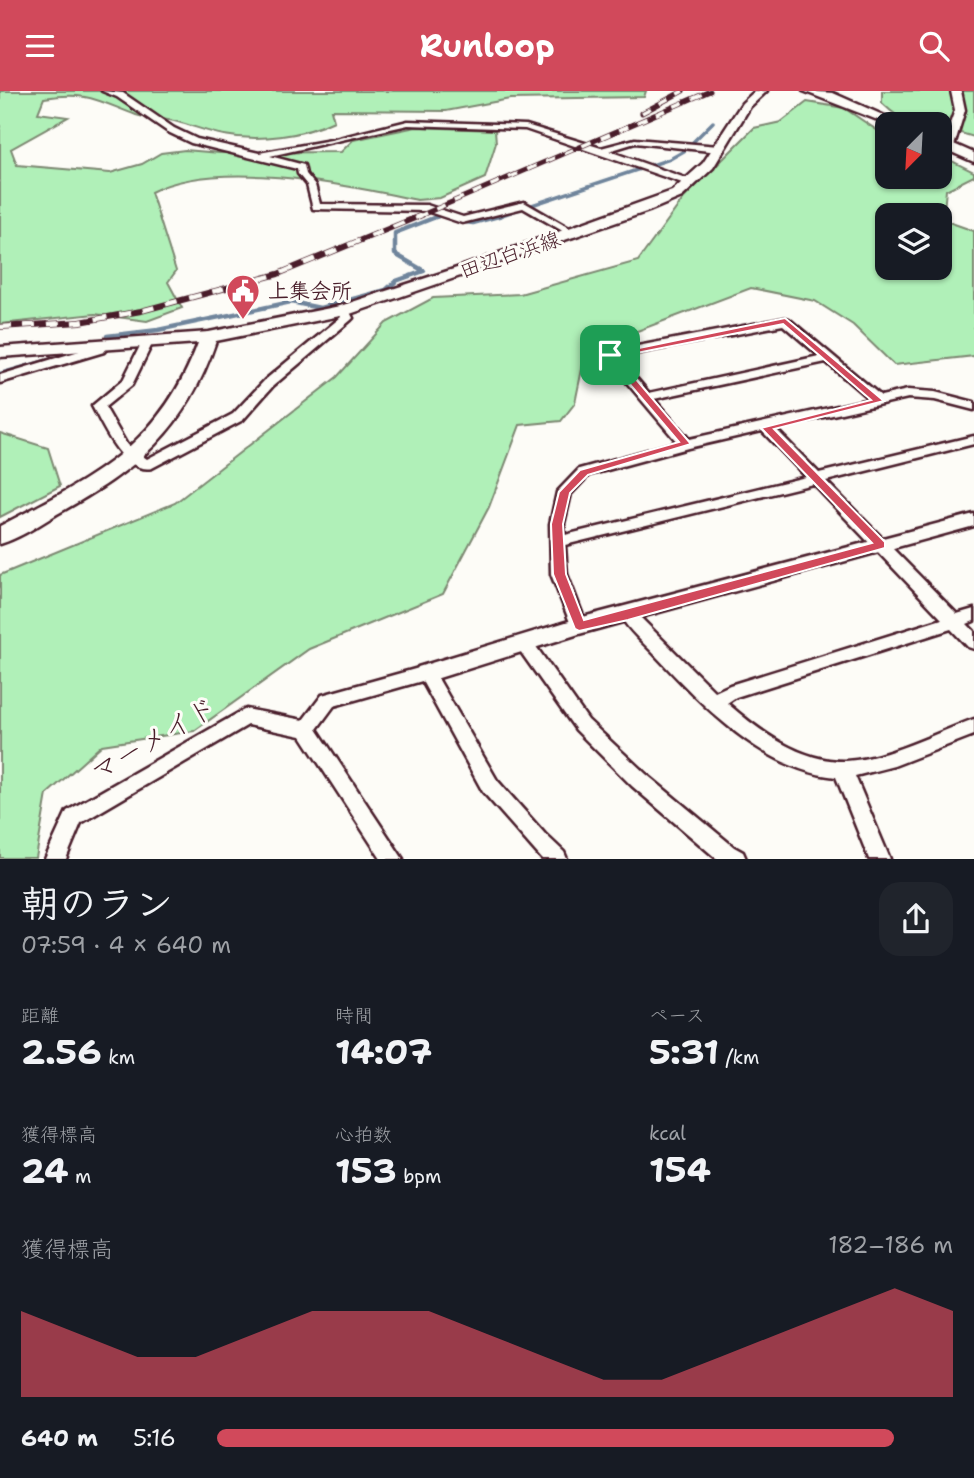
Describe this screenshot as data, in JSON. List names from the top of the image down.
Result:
{
  "streets": {
    "main road": ["田辺白浜線"],
    "street": ["マーメイド"]
  },
  "places": {
    "public building": ["上集会所"]
  },
  "north": "bottom left",
  "page": {
    "header": "Runloop",
    "heading": ["朝のラン", "07:59 · 4 × 640 m"],
    "stats": [
      ["距離", "2.56 km"],
      ["時間", "14:07"],
      ["ペース", "5:31 /km"],
      ["獲得標高", "24 m"],
      ["心拍数", "153 bpm"],
      ["kcal", "154"]
    ],
    "chart": ["獲得標高", "182–186 m"],
    "list": [
      {
        "name": "640 m",
        "note": "5:16"
      }
    ]
  }
}
